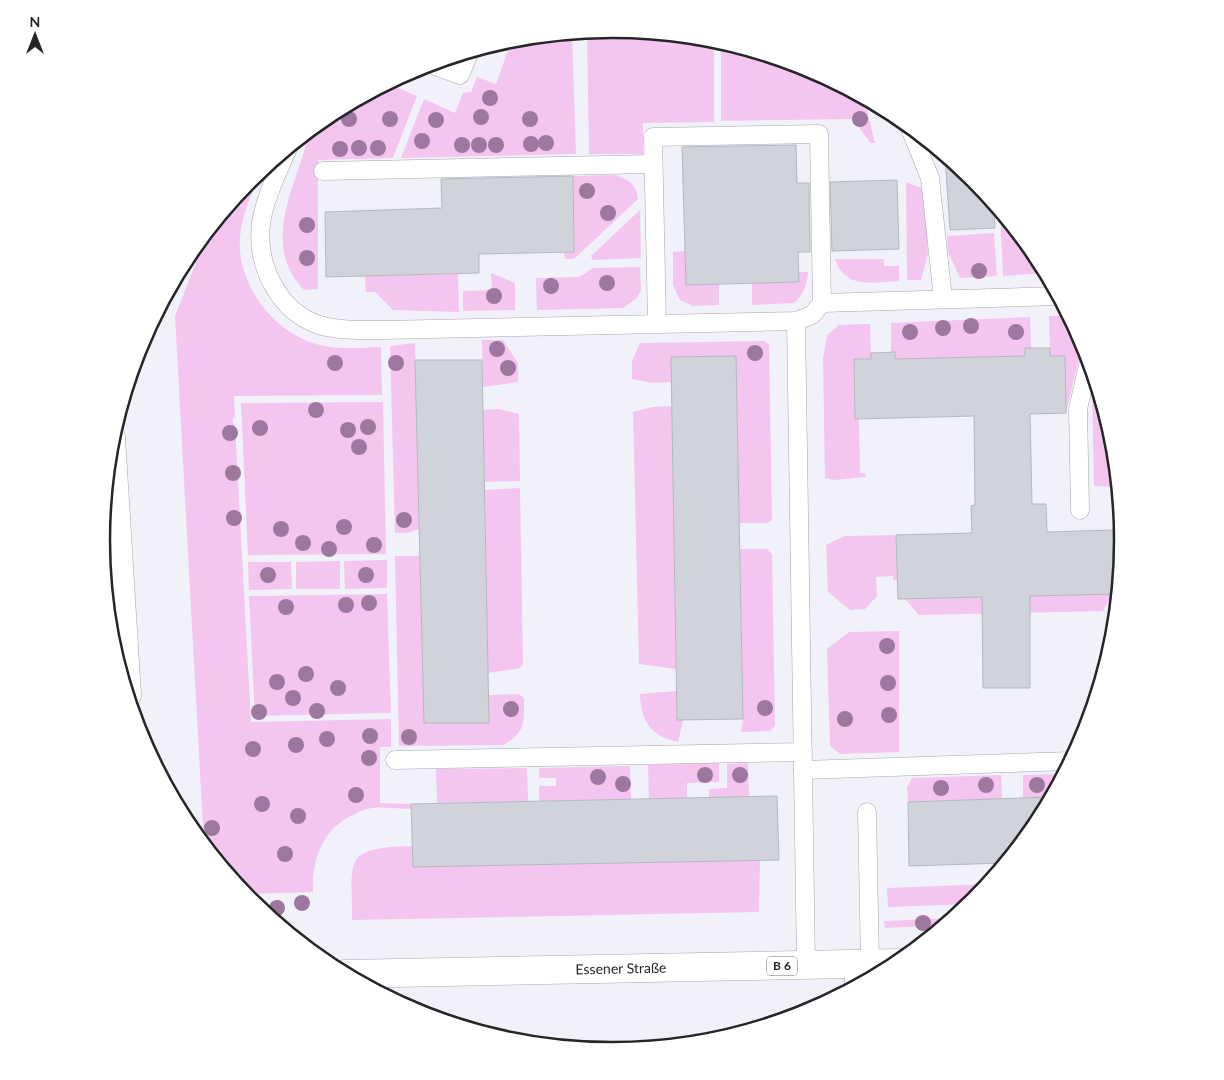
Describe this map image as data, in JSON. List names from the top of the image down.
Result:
{
  "streets": {
    "main road": ["B 6", "Essener Straße"]
  },
  "north": "top"
}
